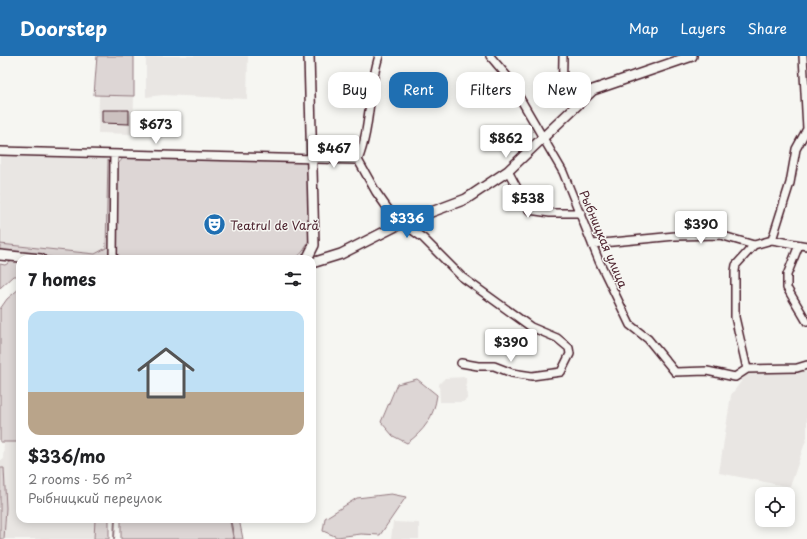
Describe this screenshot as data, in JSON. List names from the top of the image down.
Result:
{
  "streets": {
    "street": ["Рыбницкая улица"]
  },
  "places": {
    "theatre": ["Teatrul de Vară"]
  },
  "page": {
    "header": "Doorstep",
    "nav": ["Map", "Layers", "Share"],
    "chip": [
      "Buy",
      "Rent",
      "Filters",
      "New"
    ],
    "price": [
      "$673",
      "$862",
      "$467",
      "$538",
      "$336",
      "$390",
      "$390"
    ],
    "heading": "7 homes",
    "list": [
      {
        "name": "$336/mo",
        "note": "2 rooms · 56 m² · Рыбницкий переулок"
      }
    ]
  }
}
